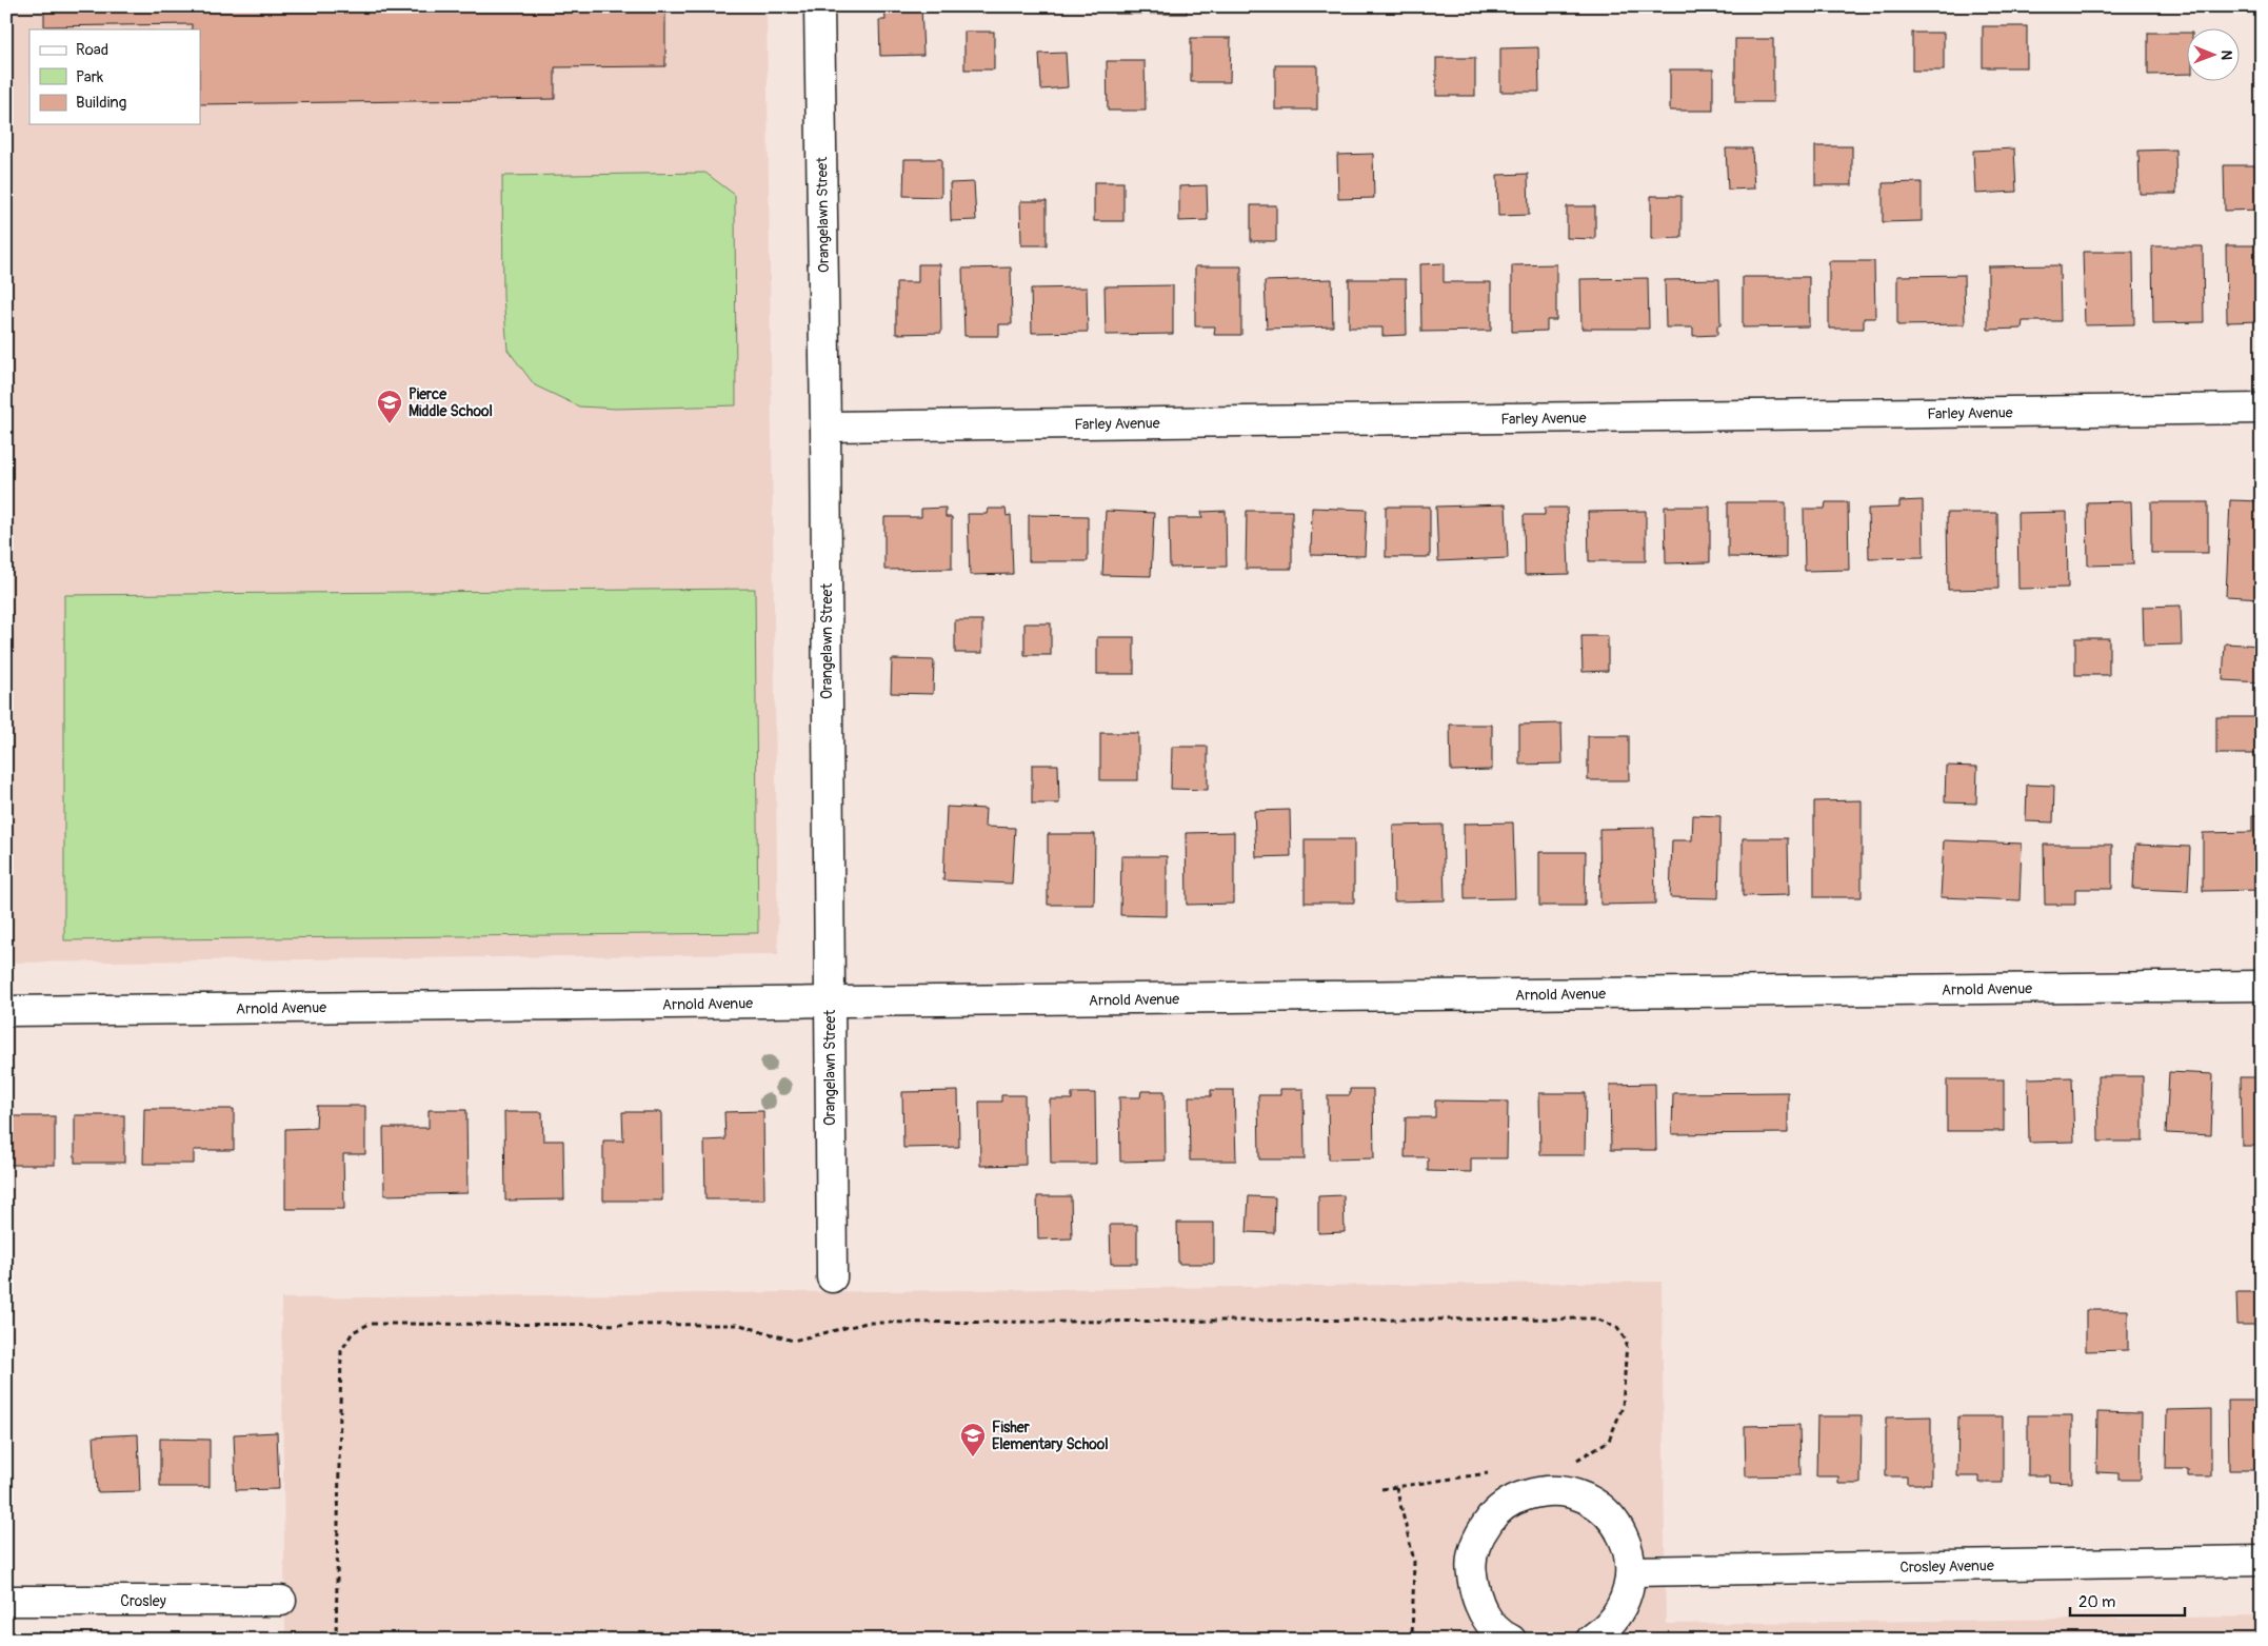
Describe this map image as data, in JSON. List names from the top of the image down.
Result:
{
  "streets": {
    "street": [
      "Orangelawn Street",
      "Farley Avenue",
      "Arnold Avenue",
      "Crosley Avenue",
      "Crosley"
    ]
  },
  "crossings": [
    ["Orangelawn Street", "Farley Avenue"],
    ["Orangelawn Street", "Arnold Avenue"]
  ],
  "places": {
    "school or university": ["Pierce Middle School", "Fisher Elementary School"]
  },
  "legend": ["Road", "Park", "Building"],
  "scale_bar": "20 m",
  "north": "right"
}
